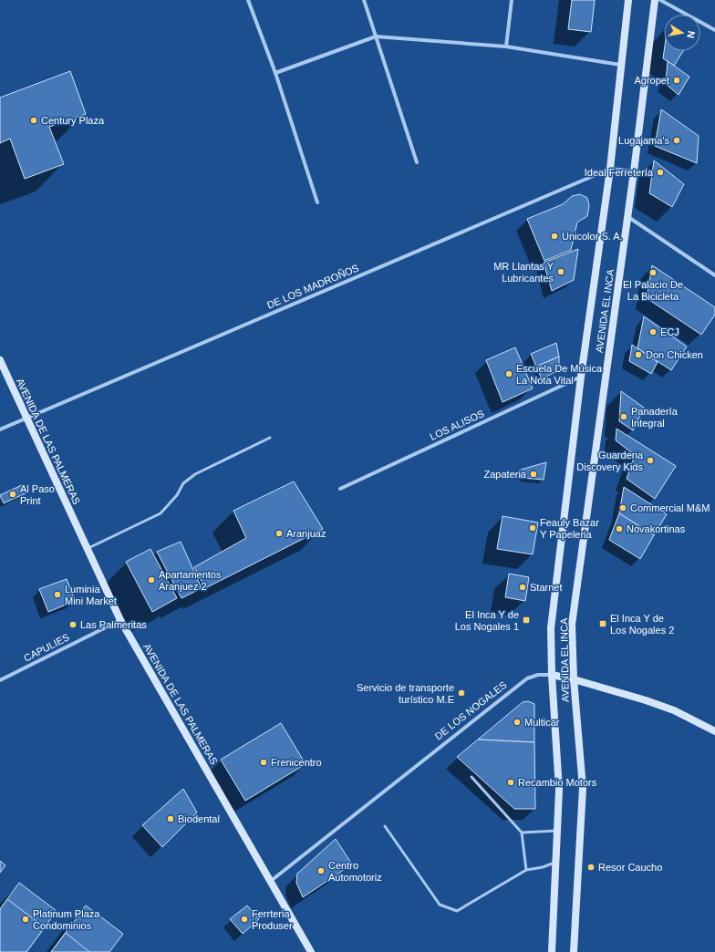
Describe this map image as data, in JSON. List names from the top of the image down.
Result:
{
  "streets": {
    "main road": ["AVENIDA EL INCA", "AVENIDA DE LAS PALMERAS", "DE LOS NOGALES"],
    "street": ["DE LOS MADROÑOS", "LOS ALISOS", "CAPULIES"]
  },
  "crossings": [
    ["DE LOS MADROÑOS", "AVENIDA EL INCA"],
    ["DE LOS MADROÑOS", "AVENIDA DE LAS PALMERAS"],
    ["AVENIDA EL INCA", "LOS ALISOS"],
    ["AVENIDA EL INCA", "DE LOS NOGALES"],
    ["AVENIDA DE LAS PALMERAS", "CAPULIES"],
    ["AVENIDA DE LAS PALMERAS", "DE LOS NOGALES"]
  ],
  "places": {
    "other": [
      "Agropet",
      "Century Plaza",
      "Lugajama's",
      "Ideal Ferretería",
      "Unicolor S. A.",
      "MR Llantas Y Lubricantes",
      "El Palacio De La Bicicleta",
      "ECJ",
      "Don Chicken",
      "Escuela De Música La Nota Vital",
      "Panadería Integral",
      "Guarderia Discovery Kids",
      "Zapateria",
      "Al Paso Print",
      "Commercial M&M",
      "Feauly Bazar Y Papeleria",
      "Novakortinas",
      "Aranjuaz",
      "Apartamentos Aranjuez 2",
      "Starnet",
      "Luminia Mini Market",
      "Las Palmeritas",
      "Servicio de transporte turístico M.E",
      "Multicar",
      "Frenicentro",
      "Recambio Motors",
      "Biodental",
      "Resor Caucho",
      "Centro Automotoriz",
      "Platinum Plaza Condominios",
      "Ferrteria Produser"
    ],
    "transit": ["El Inca Y de Los Nogales 1", "El Inca Y de Los Nogales 2"]
  },
  "north": "right"
}
